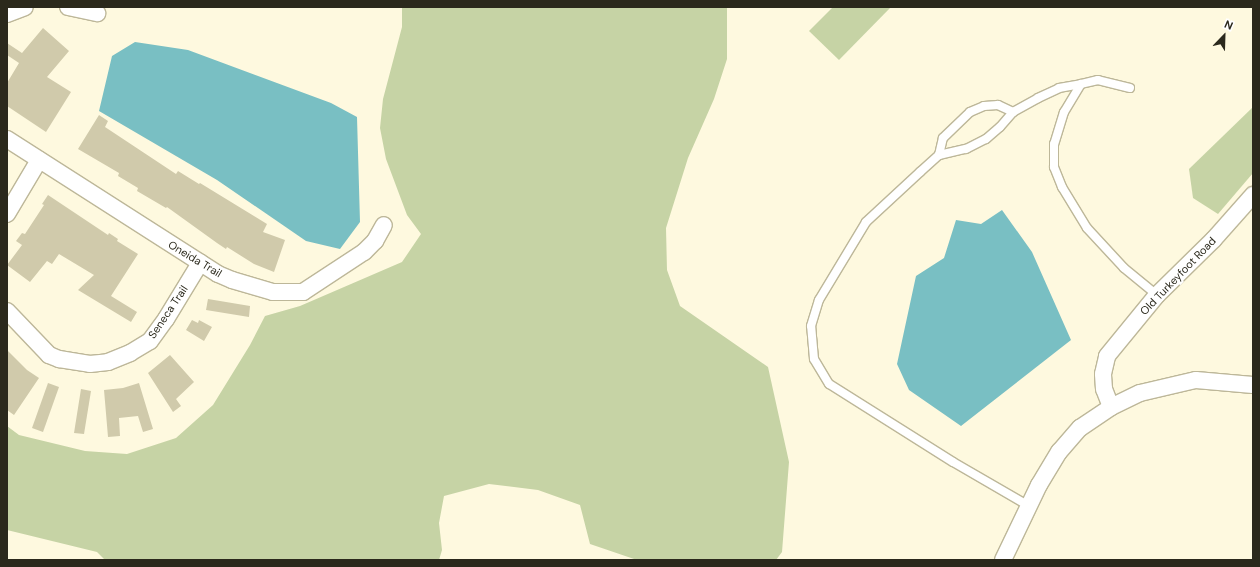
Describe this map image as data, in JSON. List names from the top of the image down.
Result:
{
  "streets": {
    "street": ["Oneida Trail", "Old Turkeyfoot Road", "Seneca Trail"]
  },
  "crossings": [
    ["Oneida Trail", "Seneca Trail"]
  ],
  "north": "top right"
}
